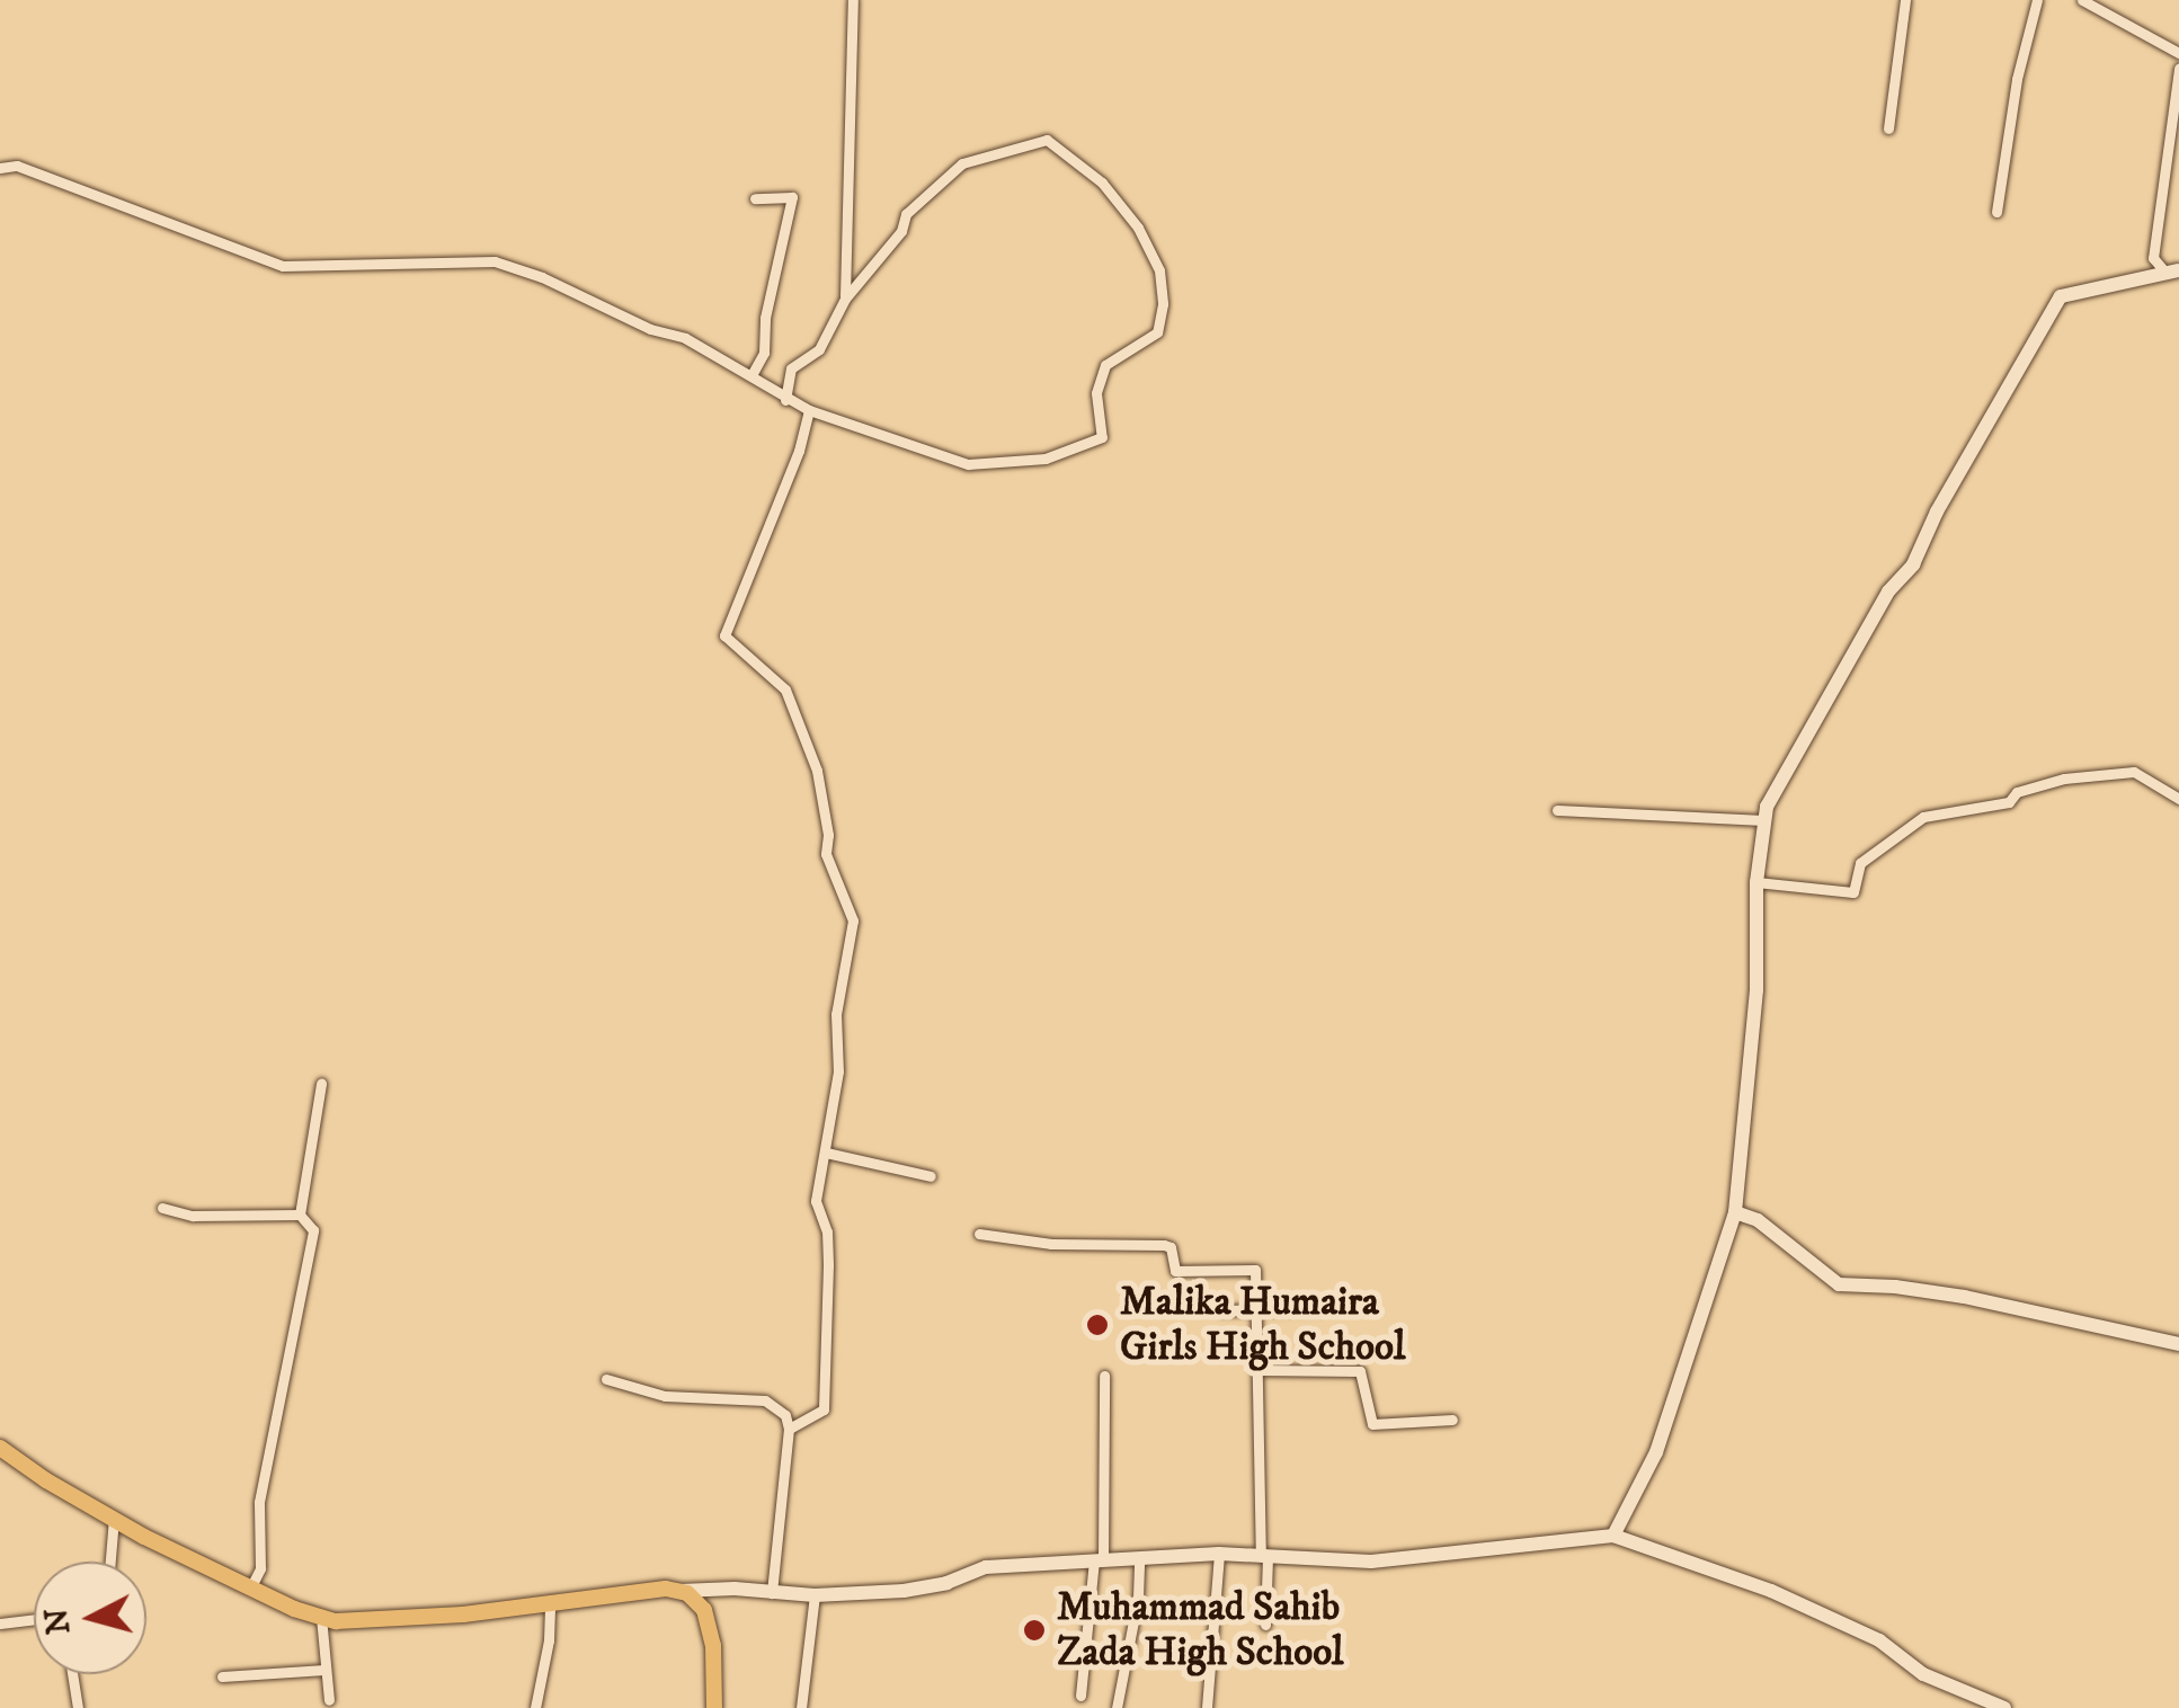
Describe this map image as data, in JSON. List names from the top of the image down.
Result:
{
  "places": ["Malika Humaira Girls High School", "Muhammad Sahib Zada High School"],
  "north": "left"
}
